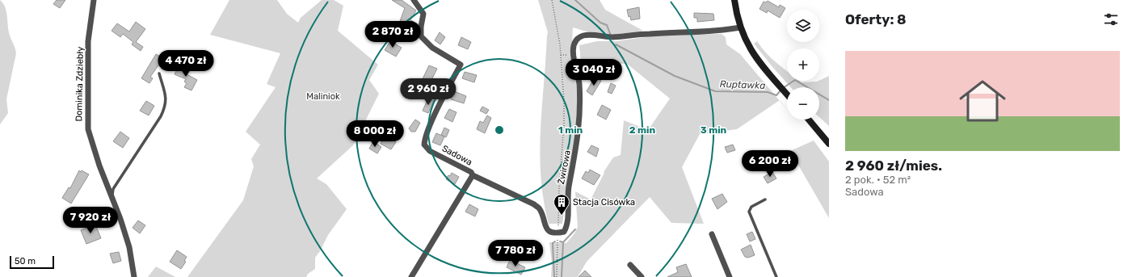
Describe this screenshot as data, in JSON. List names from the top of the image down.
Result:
{
  "streets": {
    "street": ["Dominika Zdziebły", "Sadowa", "Żwirowa"]
  },
  "water": ["Ruptawka"],
  "parks": ["Maliniok"],
  "places": {
    "building": ["Stacja Cisówka"]
  },
  "scale_bar": "50 m",
  "page": {
    "heading": "Oferty: 8",
    "map_buttons": ["+", "−"],
    "price": [
      "2 870 zł",
      "4 470 zł",
      "3 040 zł",
      "2 960 zł",
      "8 000 zł",
      "6 200 zł",
      "7 920 zł",
      "7 780 zł"
    ],
    "list": [
      {
        "name": "2 960 zł/mies.",
        "note": "2 pok. · 52 m² · Sadowa"
      }
    ],
    "scale": "50 m"
  },
  "rings": ["1 min", "2 min", "3 min"]
}
